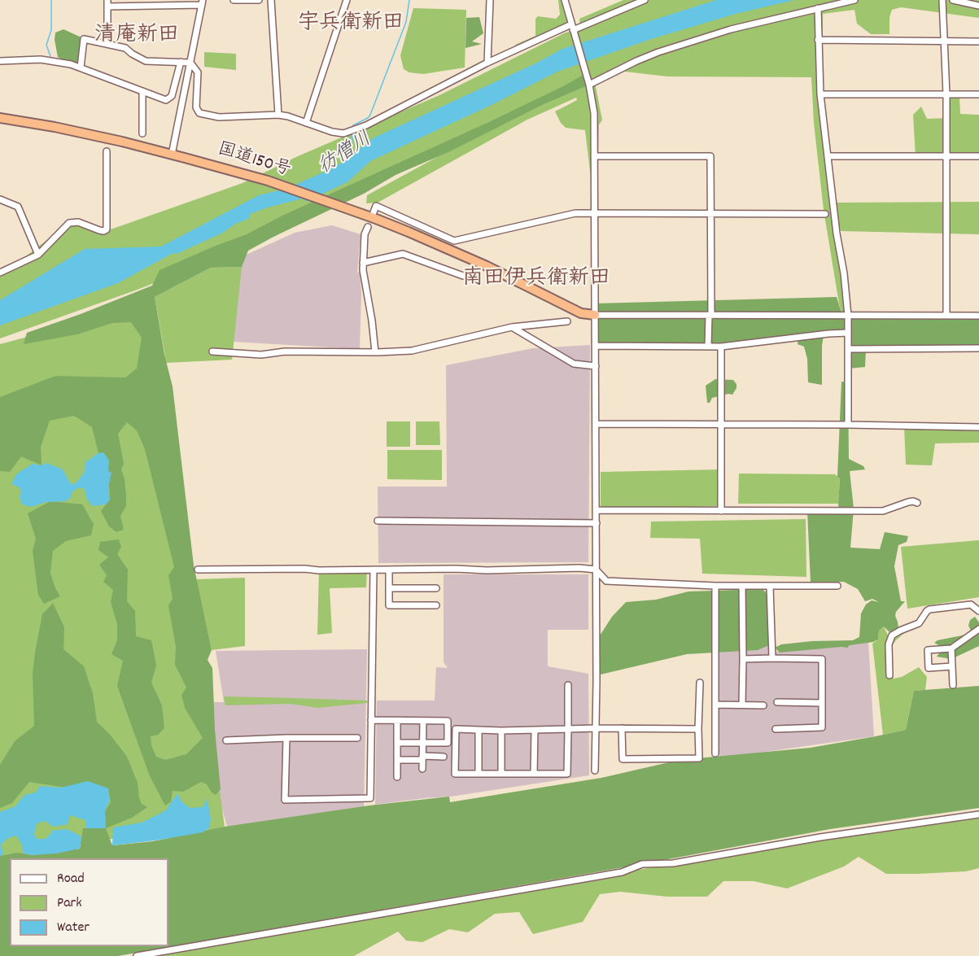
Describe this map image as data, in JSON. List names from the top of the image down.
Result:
{
  "streets": {
    "highway": ["国道150号"]
  },
  "districts": ["宇兵衛新田", "清庵新田", "南田伊兵衛新田"],
  "water": ["彷僧川"],
  "legend": ["Road", "Park", "Water"]
}
